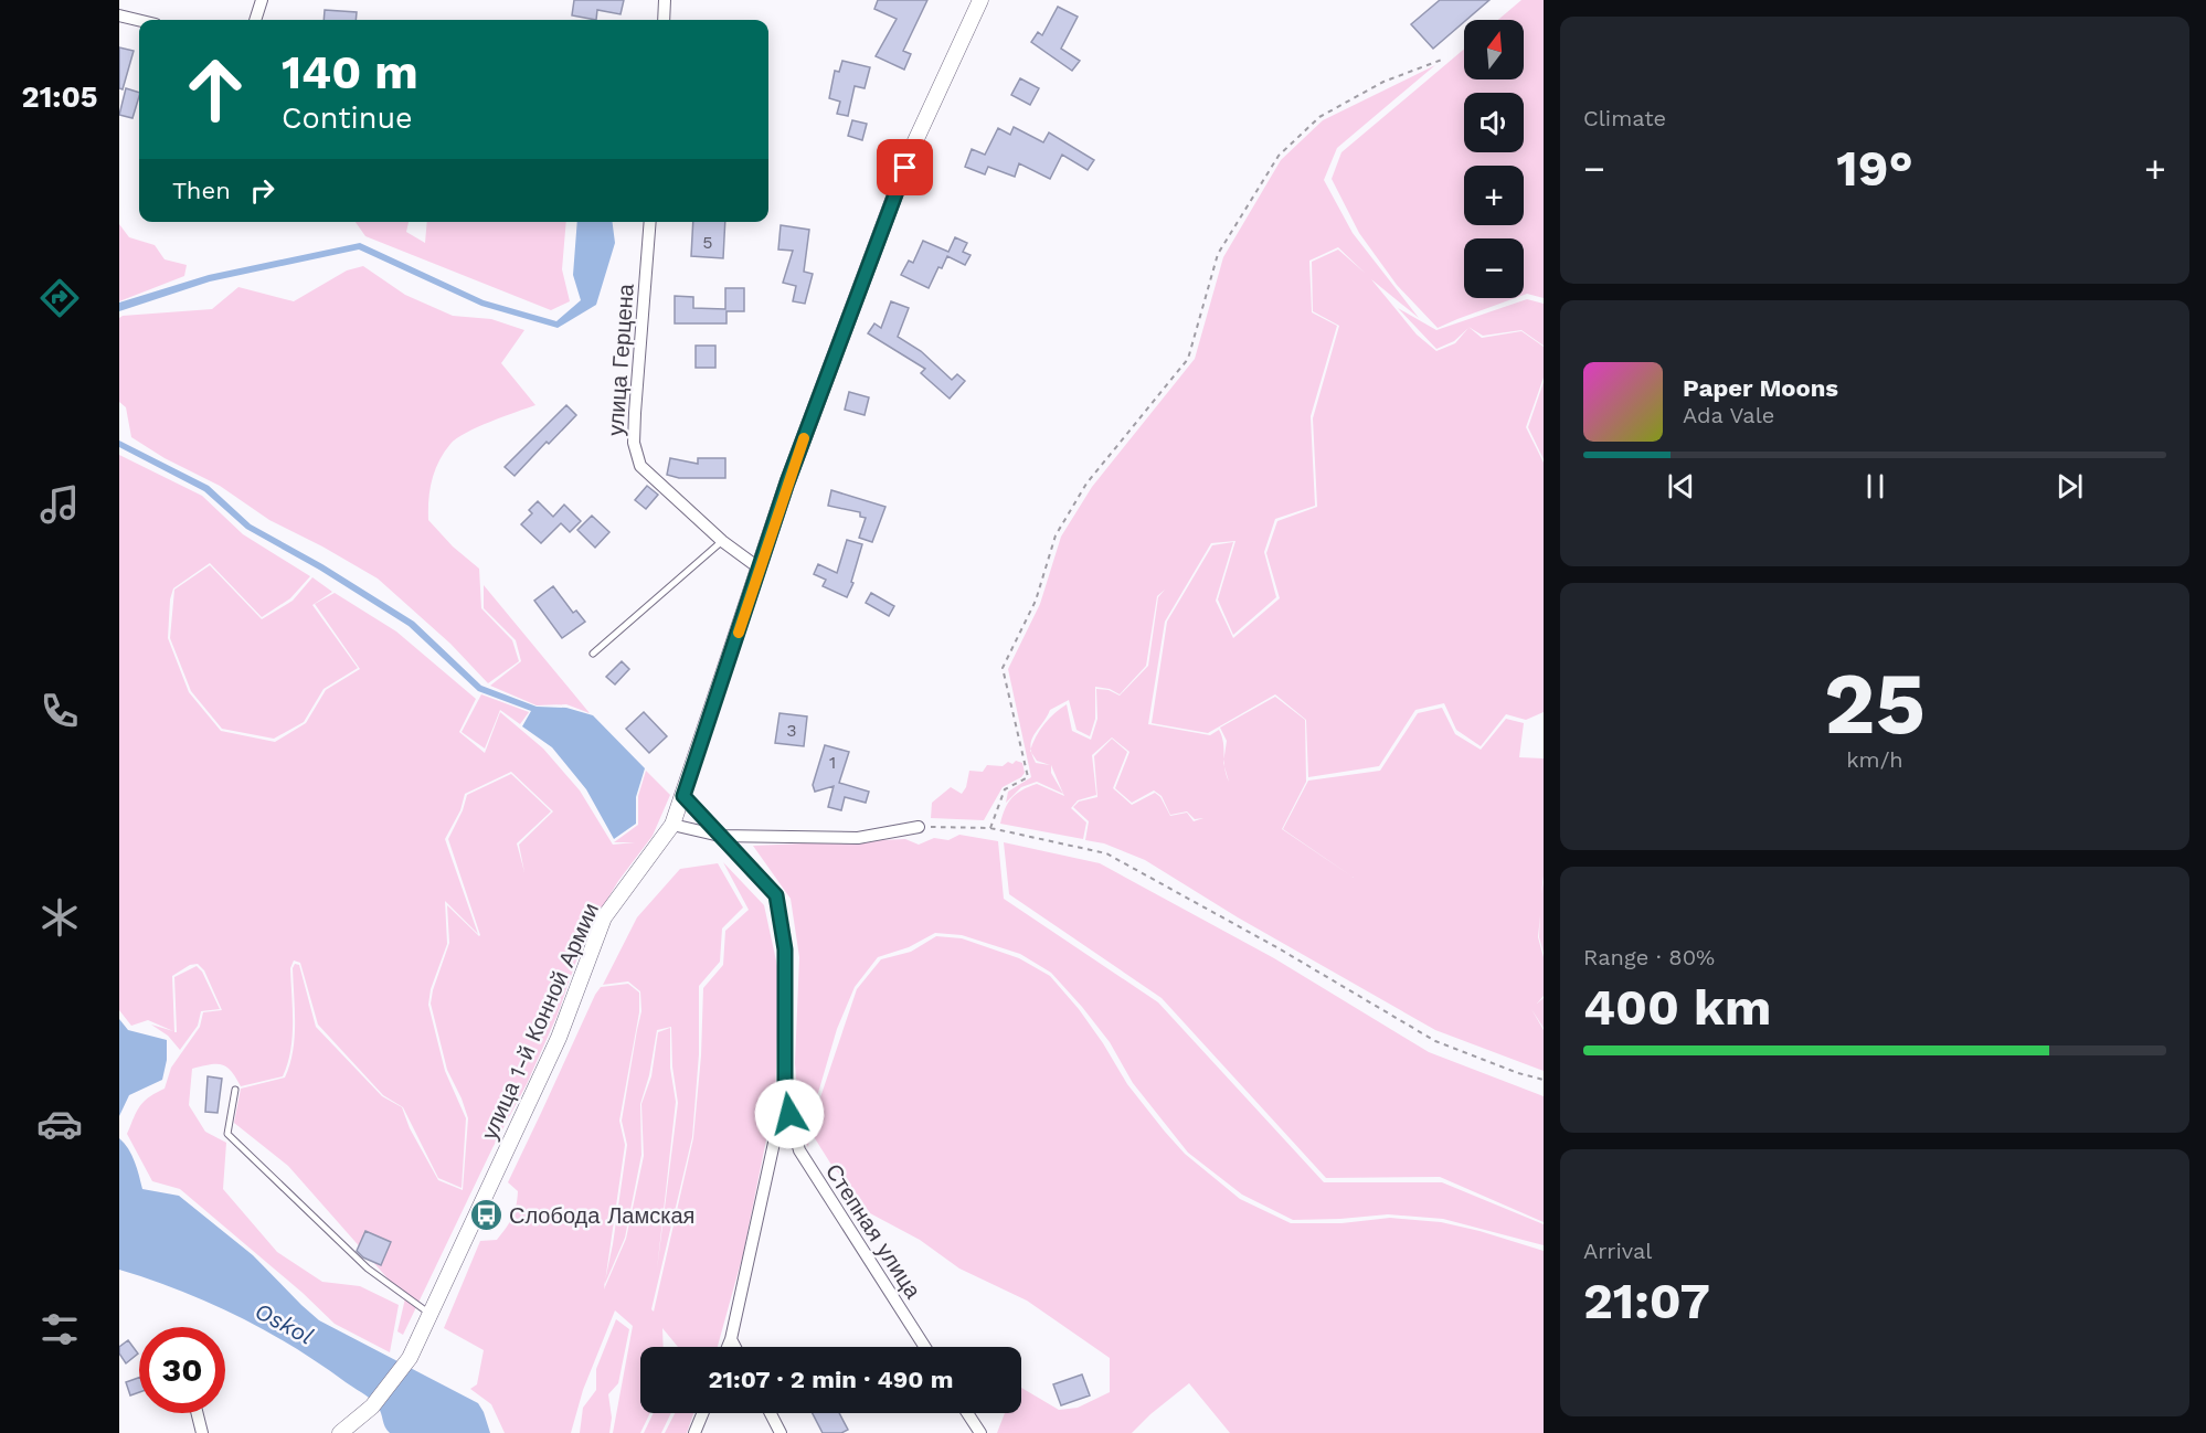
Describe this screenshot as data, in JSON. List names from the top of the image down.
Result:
{
  "streets": {
    "main road": ["улица 1-й Конной Армии"],
    "street": ["улица Герцена", "Степная улица"]
  },
  "crossings": [
    ["улица Герцена", "улица 1-й Конной Армии"],
    ["улица 1-й Конной Армии", "Степная улица"]
  ],
  "water": ["Oskol"],
  "places": {
    "bus stop": ["Слобода Ламская"]
  },
  "house_numbers": ["5", "3", "1"],
  "north": "top",
  "page": {
    "tabs": "21:05",
    "tile": [
      "Climate",
      ["25", "km/h"],
      ["Range · 80%", "400 km"],
      ["Arrival", "21:07"]
    ],
    "map_buttons": ["+", "−"],
    "turn": ["140 m", "Continue"],
    "heat": ["−", "19°", "+"],
    "then": "Then",
    "song": ["Paper Moons", "Ada Vale"],
    "limit": "30",
    "trip": "21:07 · 2 min · 490 m"
  }
}
